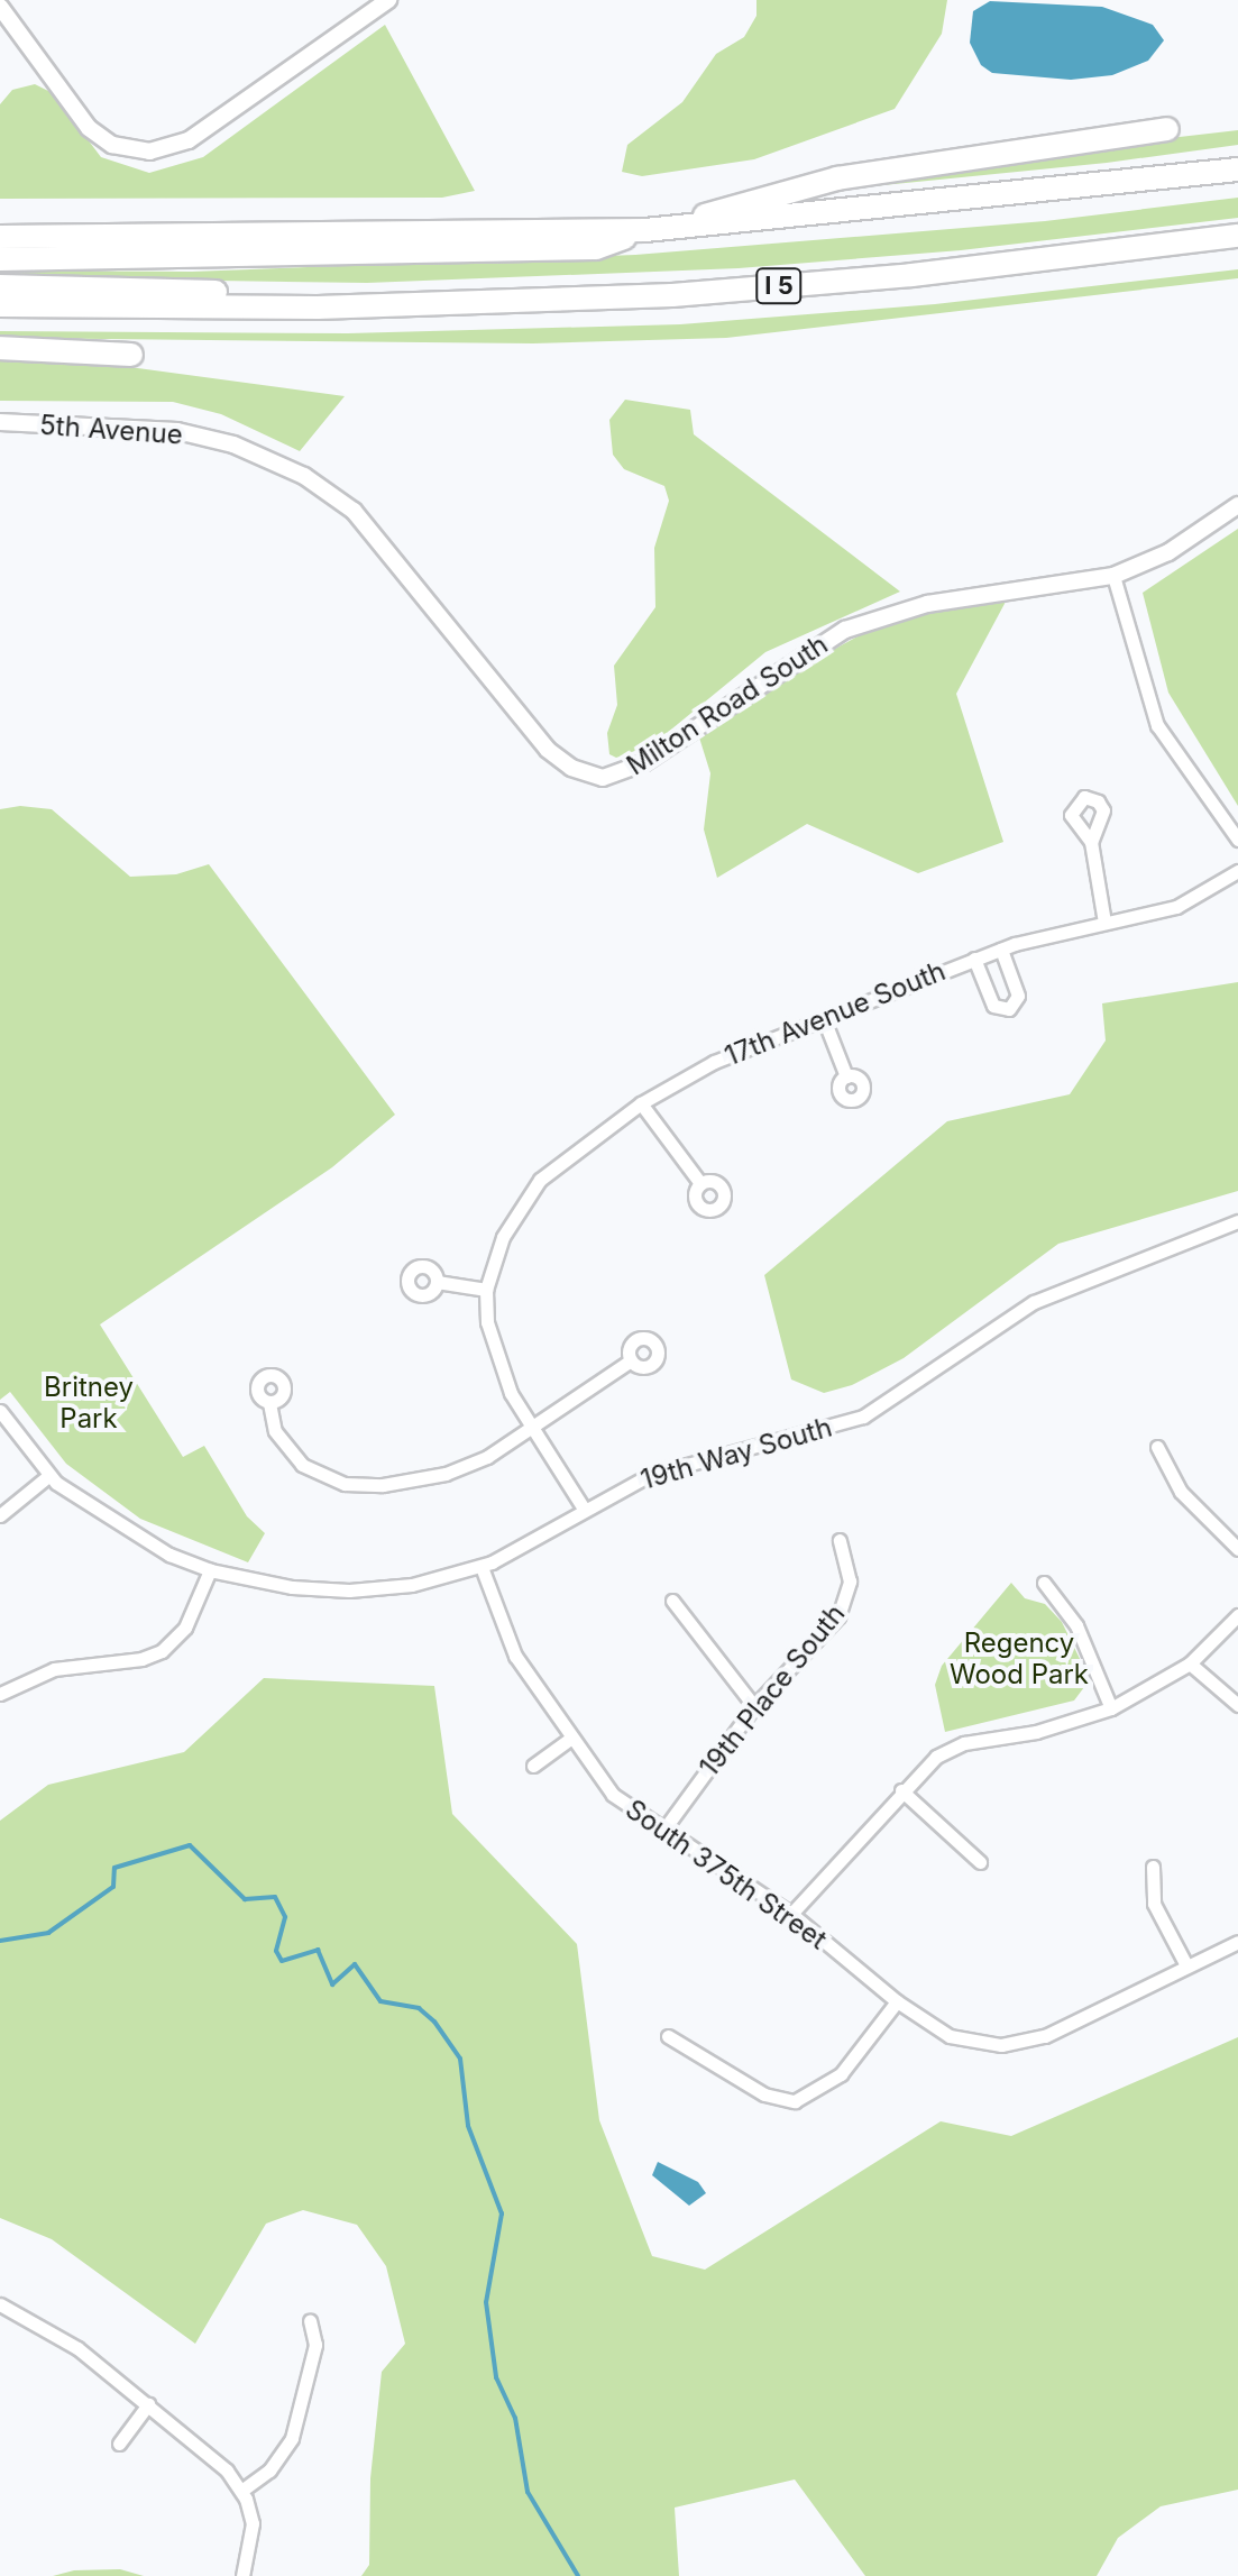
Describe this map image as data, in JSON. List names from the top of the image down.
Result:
{
  "streets": {
    "highway": ["I 5"],
    "street": [
      "5th Avenue",
      "Milton Road South",
      "17th Avenue South",
      "19th Way South",
      "19th Place South",
      "South 375th Street"
    ]
  },
  "crossings": [
    ["5th Avenue", "Milton Road South"],
    ["19th Way South", "South 375th Street"],
    ["19th Place South", "South 375th Street"]
  ],
  "parks": ["Britney Park", "Regency Wood Park"]
}
